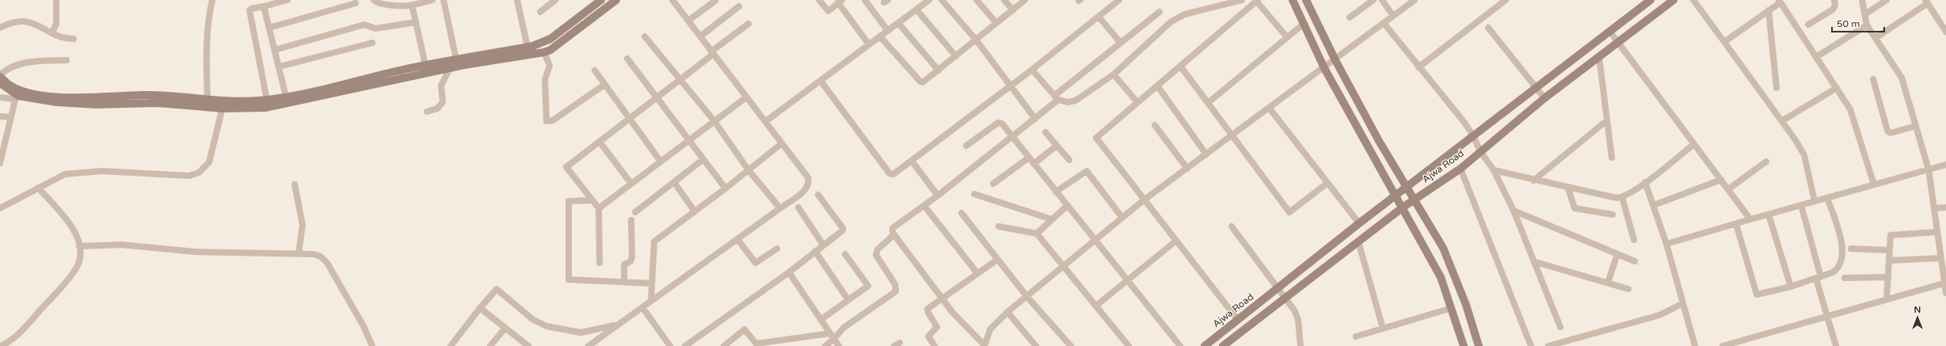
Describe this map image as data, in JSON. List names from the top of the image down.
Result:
{
  "streets": {
    "street": ["Ajwa Road"]
  },
  "scale_bar": "50 m",
  "north": "top"
}
